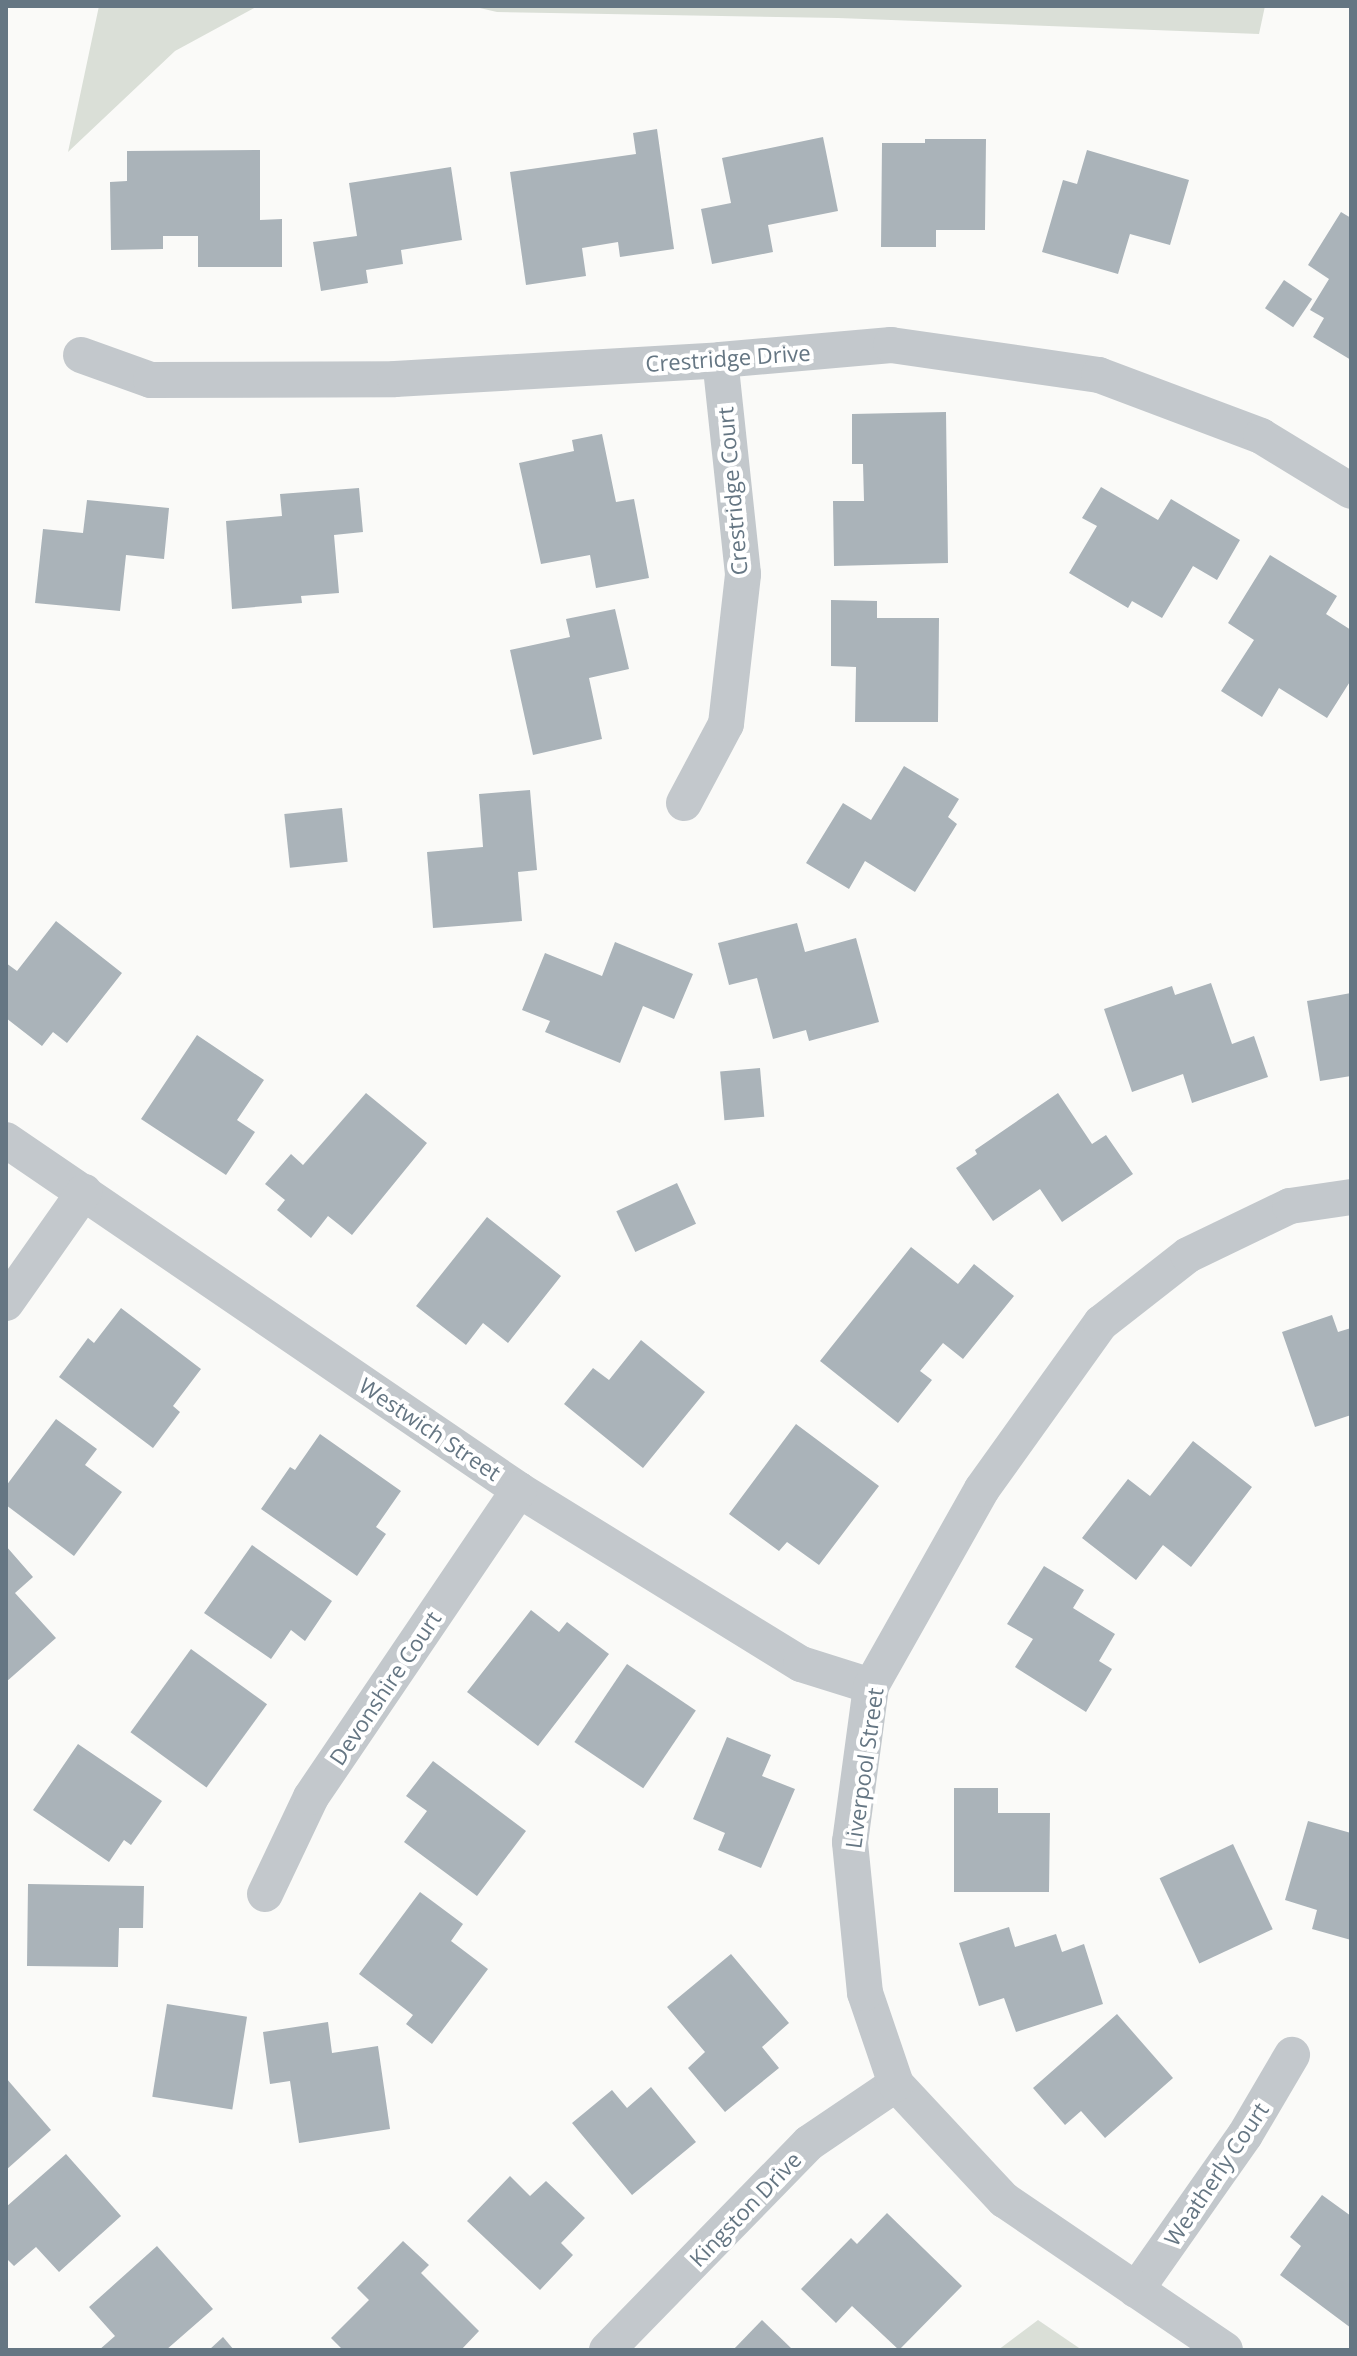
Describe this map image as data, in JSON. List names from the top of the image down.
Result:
{
  "streets": {
    "street": [
      "Crestridge Drive",
      "Crestridge Court",
      "Westwich Street",
      "Devonshire Court",
      "Liverpool Street",
      "Weatherly Court",
      "Kingston Drive"
    ]
  },
  "crossings": [
    ["Crestridge Drive", "Crestridge Court"],
    ["Westwich Street", "Devonshire Court"],
    ["Westwich Street", "Liverpool Street"],
    ["Liverpool Street", "Weatherly Court"],
    ["Liverpool Street", "Kingston Drive"]
  ]
}
